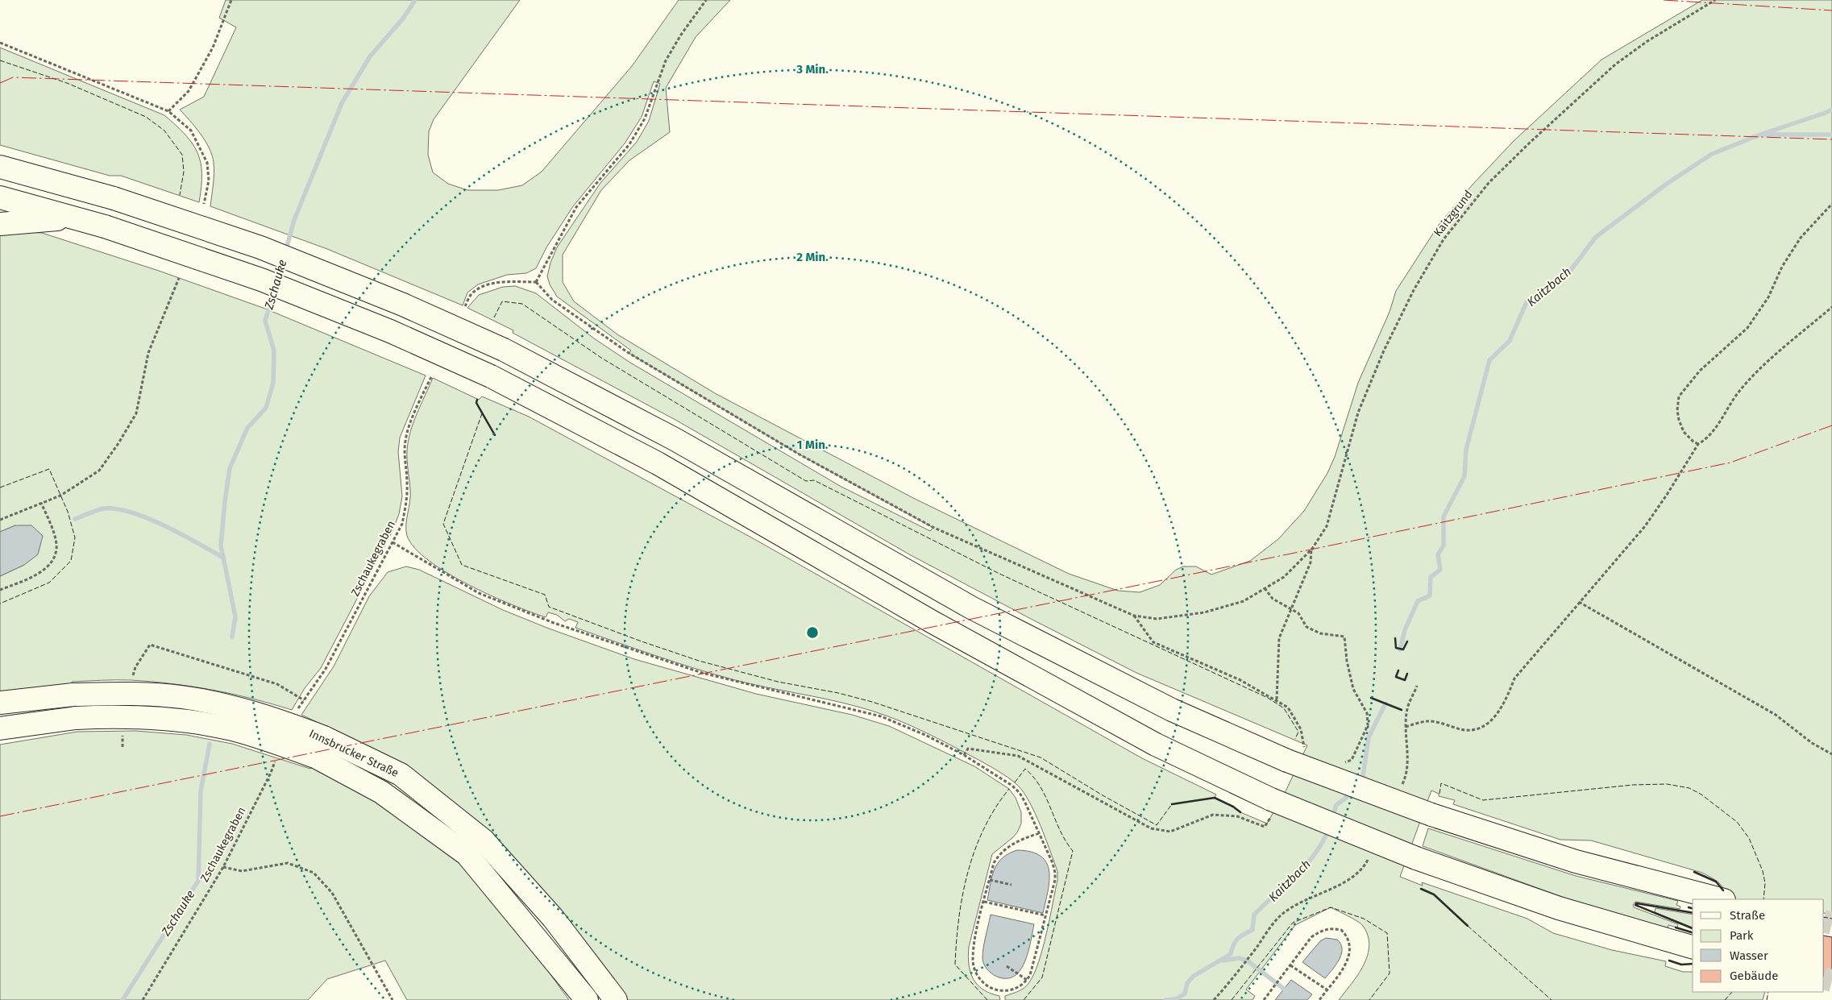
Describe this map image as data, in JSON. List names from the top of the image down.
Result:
{
  "streets": {
    "main road": ["Innsbrucker Straße"],
    "path": ["Kaitzgrund", "Zschaukegraben"]
  },
  "water": ["Zschauke", "Kaitzbach"],
  "legend": [
    "Straße",
    "Park",
    "Wasser",
    "Gebäude"
  ],
  "rings": ["3 Min.", "2 Min.", "1 Min."]
}
